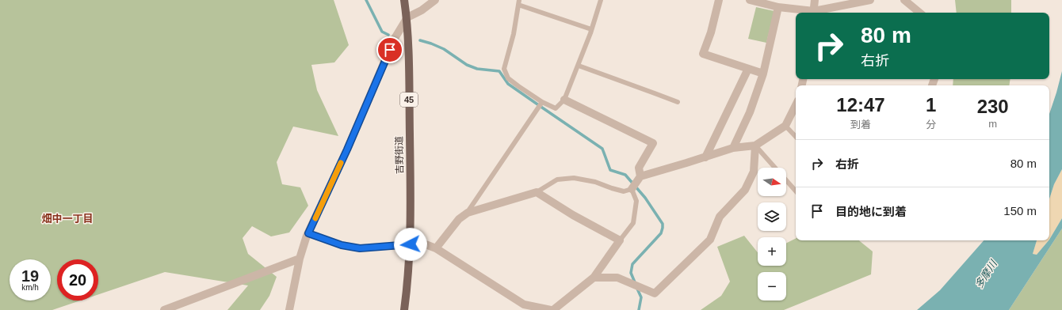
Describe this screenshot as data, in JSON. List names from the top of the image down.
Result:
{
  "streets": {
    "main road": ["45", "吉野街道"]
  },
  "districts": ["畑中一丁目"],
  "water": ["多摩川"],
  "north": "right",
  "page": {
    "turn": ["80 m", "右折"],
    "eta": [
      "12:47",
      "到着",
      "1",
      "分",
      "230",
      "m"
    ],
    "list": [
      {
        "name": "右折",
        "value": "80 m"
      },
      {
        "name": "目的地に到着",
        "value": "150 m"
      }
    ],
    "map_buttons": ["+", "−"],
    "speed": "19 km/h",
    "limit": "20"
  }
}
